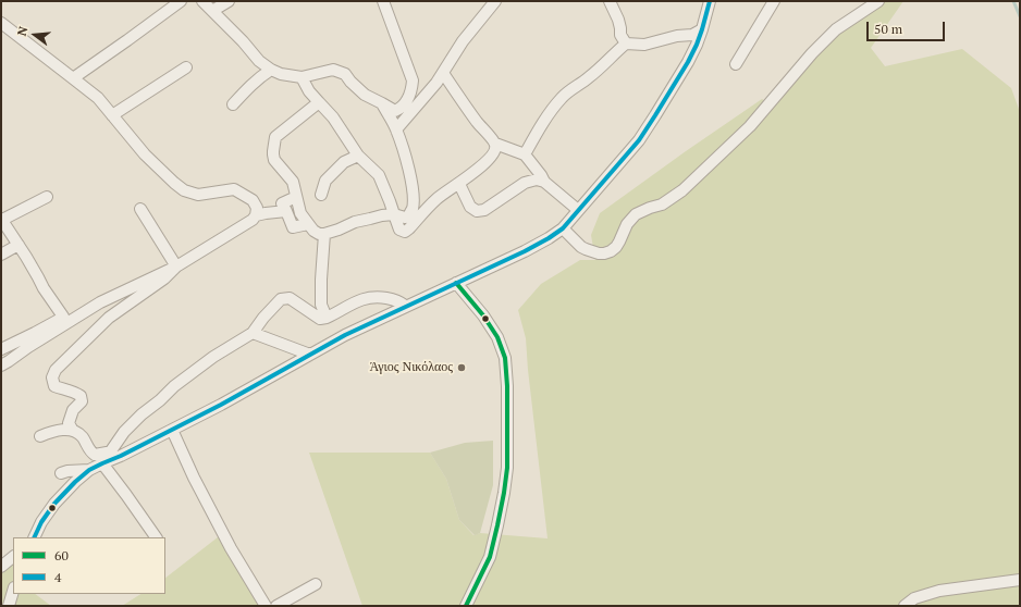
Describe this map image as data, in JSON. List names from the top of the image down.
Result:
{
  "places": ["Άγιος Νικόλαος"],
  "lines": ["transit line 4", "transit line 60"],
  "legend": ["60", "4"],
  "scale_bar": "50 m",
  "north": "left"
}
